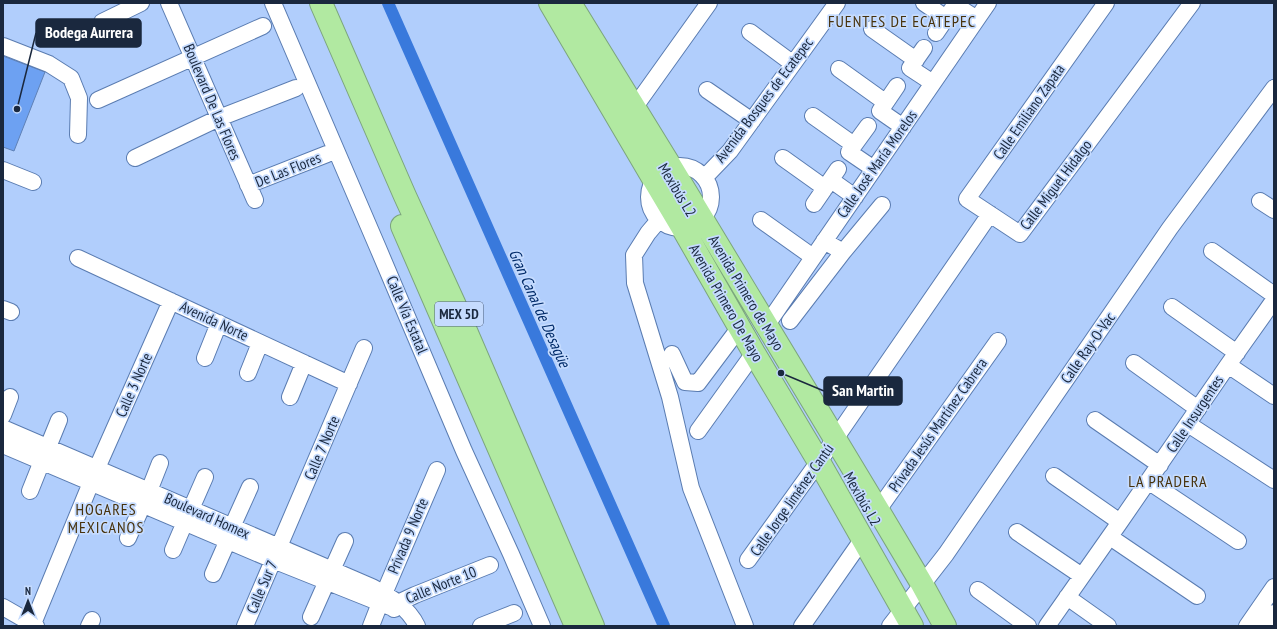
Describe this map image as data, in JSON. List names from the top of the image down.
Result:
{
  "streets": {
    "highway": ["Avenida Primero de Mayo", "Avenida Primero De Mayo", "MEX 5D"],
    "street": [
      "Avenida Bosques de Ecatepec",
      "Boulevard De Las Flores",
      "Calle Emiliano Zapata",
      "Calle José María Morelos",
      "De Las Flores",
      "Calle Miguel Hidalgo",
      "Mexibús L2",
      "Calle Vía Estatal",
      "Avenida Norte",
      "Calle Ray-O-Vac",
      "Calle 3 Norte",
      "Calle Insurgentes",
      "Privada Jesús Martínez Cabrera",
      "Calle 7 Norte",
      "Calle Jorge Jiménez Cantú",
      "Boulevard Homex",
      "Privada 9 Norte",
      "Calle Norte 10",
      "Calle Sur 7"
    ]
  },
  "crossings": [
    ["Avenida Bosques de Ecatepec", "Mexibús L2"],
    ["Avenida Bosques de Ecatepec", "Avenida Primero de Mayo"],
    ["Avenida Bosques de Ecatepec", "Avenida Primero De Mayo"],
    ["Boulevard De Las Flores", "De Las Flores"],
    ["Calle Emiliano Zapata", "Calle Miguel Hidalgo"],
    ["Calle José María Morelos", "Avenida Primero de Mayo"],
    ["Mexibús L2", "Avenida Primero de Mayo"],
    ["Mexibús L2", "Avenida Primero De Mayo"],
    ["Mexibús L2", "Calle Ray-O-Vac"],
    ["Mexibús L2", "Calle Jorge Jiménez Cantú"],
    ["Avenida Primero de Mayo", "Avenida Primero De Mayo"],
    ["Avenida Primero de Mayo", "Calle Ray-O-Vac"],
    ["Avenida Primero de Mayo", "Privada Jesús Martínez Cabrera"],
    ["Avenida Primero de Mayo", "Calle Jorge Jiménez Cantú"],
    ["Avenida Primero De Mayo", "Calle Ray-O-Vac"],
    ["Avenida Primero De Mayo", "Calle Jorge Jiménez Cantú"],
    ["Avenida Norte", "Calle 3 Norte"],
    ["Avenida Norte", "Calle 7 Norte"],
    ["Calle 3 Norte", "Boulevard Homex"],
    ["Calle 7 Norte", "Boulevard Homex"],
    ["Calle 7 Norte", "Calle Sur 7"],
    ["Boulevard Homex", "Privada 9 Norte"],
    ["Boulevard Homex", "Calle Norte 10"],
    ["Boulevard Homex", "Calle Sur 7"],
    ["Privada 9 Norte", "Calle Norte 10"]
  ],
  "districts": ["FUENTES DE ECATEPEC", "LA PRADERA", "HOGARES MEXICANOS"],
  "water": ["Gran Canal de Desagüe"],
  "places": ["Bodega Aurrera", "San Martin"],
  "north": "top"
}
